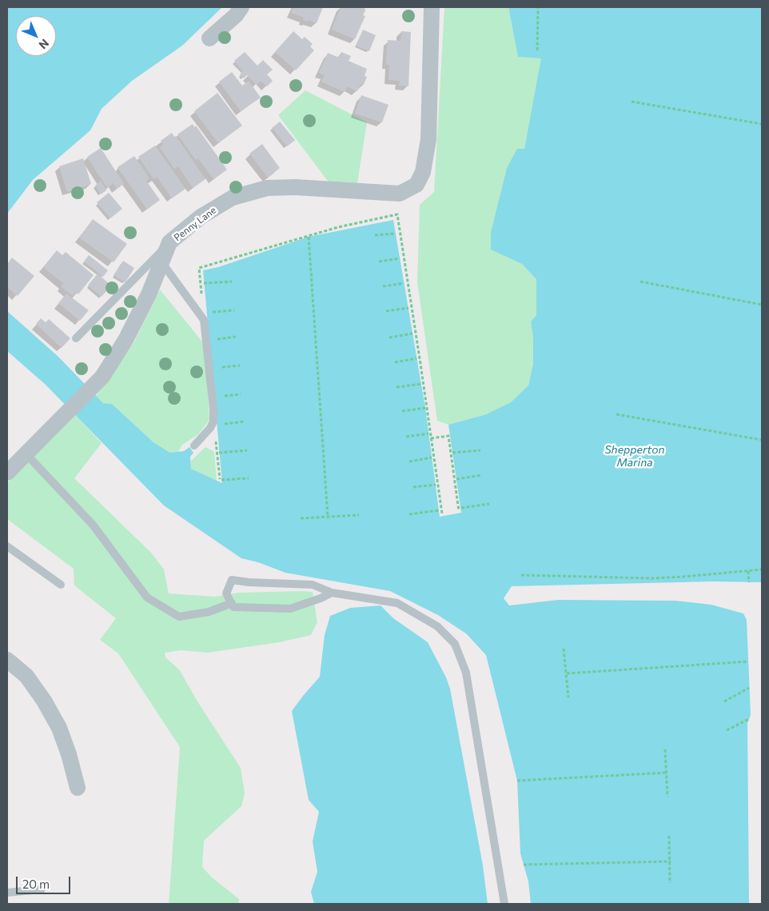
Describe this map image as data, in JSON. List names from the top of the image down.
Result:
{
  "streets": {
    "street": ["Penny Lane"]
  },
  "water": ["Shepperton Marina"],
  "scale_bar": "20 m",
  "north": "bottom right"
}
